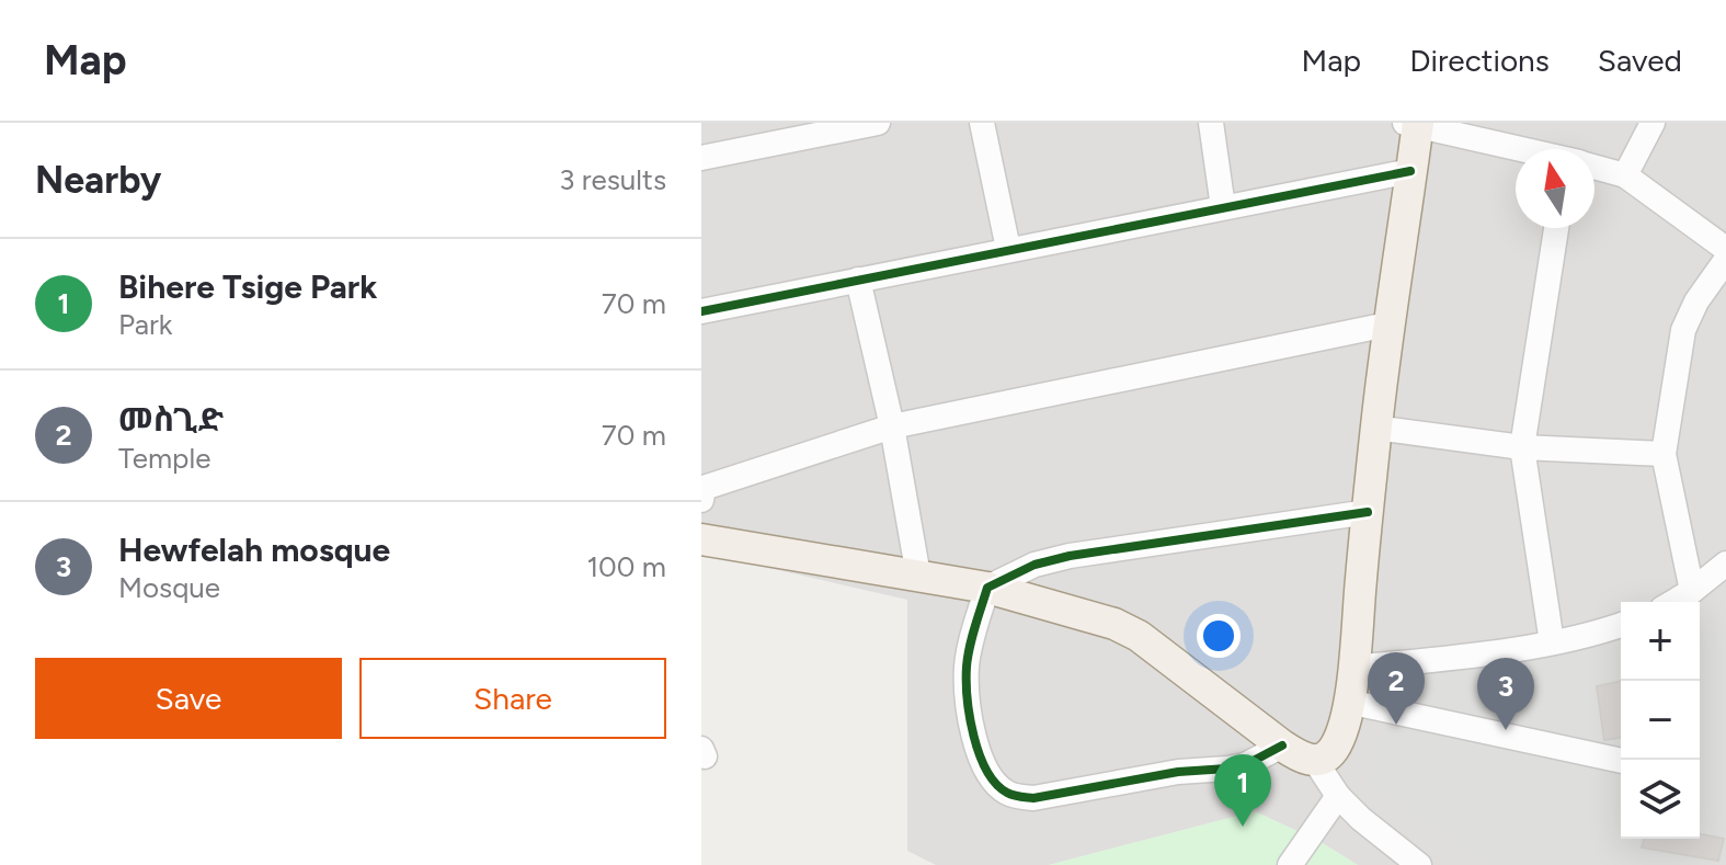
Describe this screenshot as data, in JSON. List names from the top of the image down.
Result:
{
  "north": "top",
  "page": {
    "header": "Map",
    "nav": ["Map", "Directions", "Saved"],
    "heading": ["Nearby", "3 results"],
    "list": [
      {
        "mark": "1",
        "name": "Bihere Tsige Park",
        "note": "Park",
        "value": "70 m"
      },
      {
        "mark": "2",
        "name": "መስጊድ",
        "note": "Temple",
        "value": "70 m"
      },
      {
        "mark": "3",
        "name": "Hewfelah mosque",
        "note": "Mosque",
        "value": "100 m"
      }
    ],
    "map_buttons": ["+", "−"],
    "buttons": ["Save", "Share"],
    "pins": ["2", "3", "1"]
  }
}
